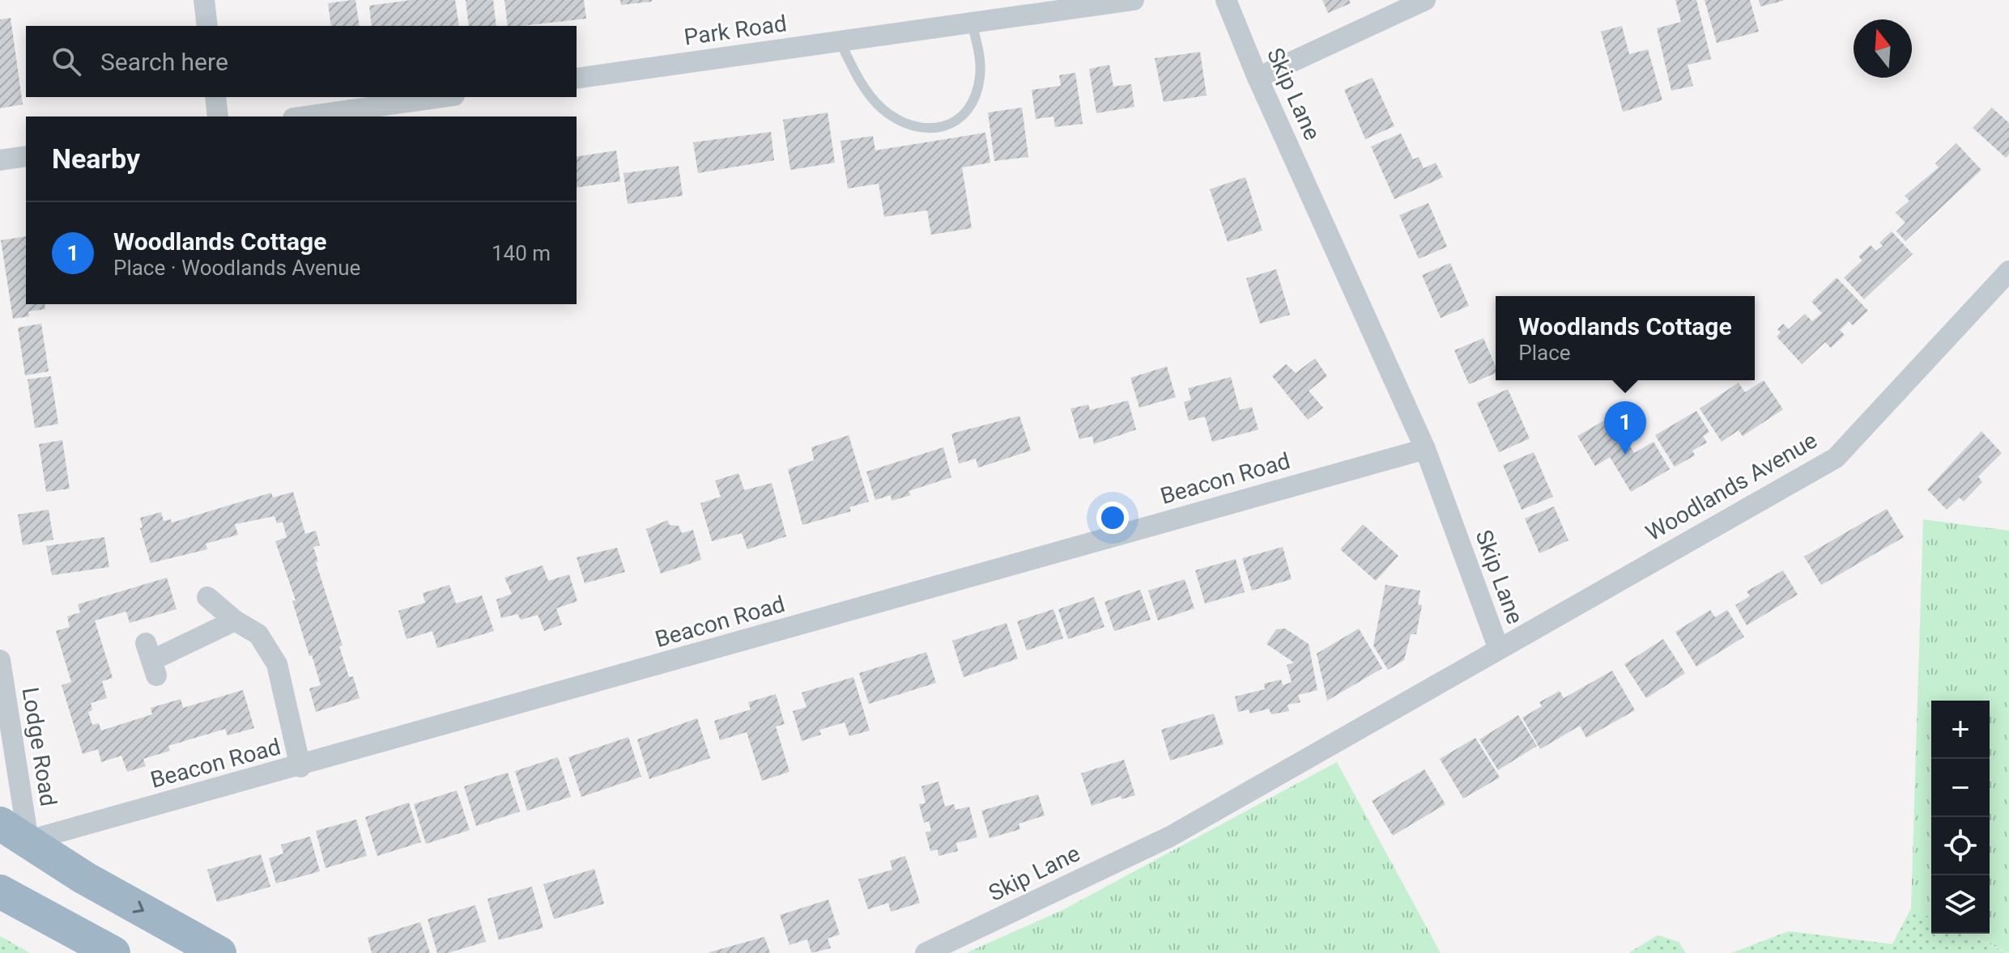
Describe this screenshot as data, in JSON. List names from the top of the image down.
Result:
{
  "streets": {
    "street": [
      "Park Road",
      "Skip Lane",
      "Beacon Road",
      "Woodlands Avenue",
      "Lodge Road"
    ]
  },
  "crossings": [
    ["Skip Lane", "Beacon Road"],
    ["Skip Lane", "Woodlands Avenue"],
    ["Beacon Road", "Lodge Road"]
  ],
  "north": "top",
  "page": {
    "search": "Search here",
    "heading": "Nearby",
    "list": [
      {
        "mark": "1",
        "name": "Woodlands Cottage",
        "note": "Place · Woodlands Avenue",
        "value": "140 m"
      }
    ],
    "popup": ["Woodlands Cottage", "Place"],
    "pins": "1",
    "map_buttons": ["+", "−"]
  }
}
